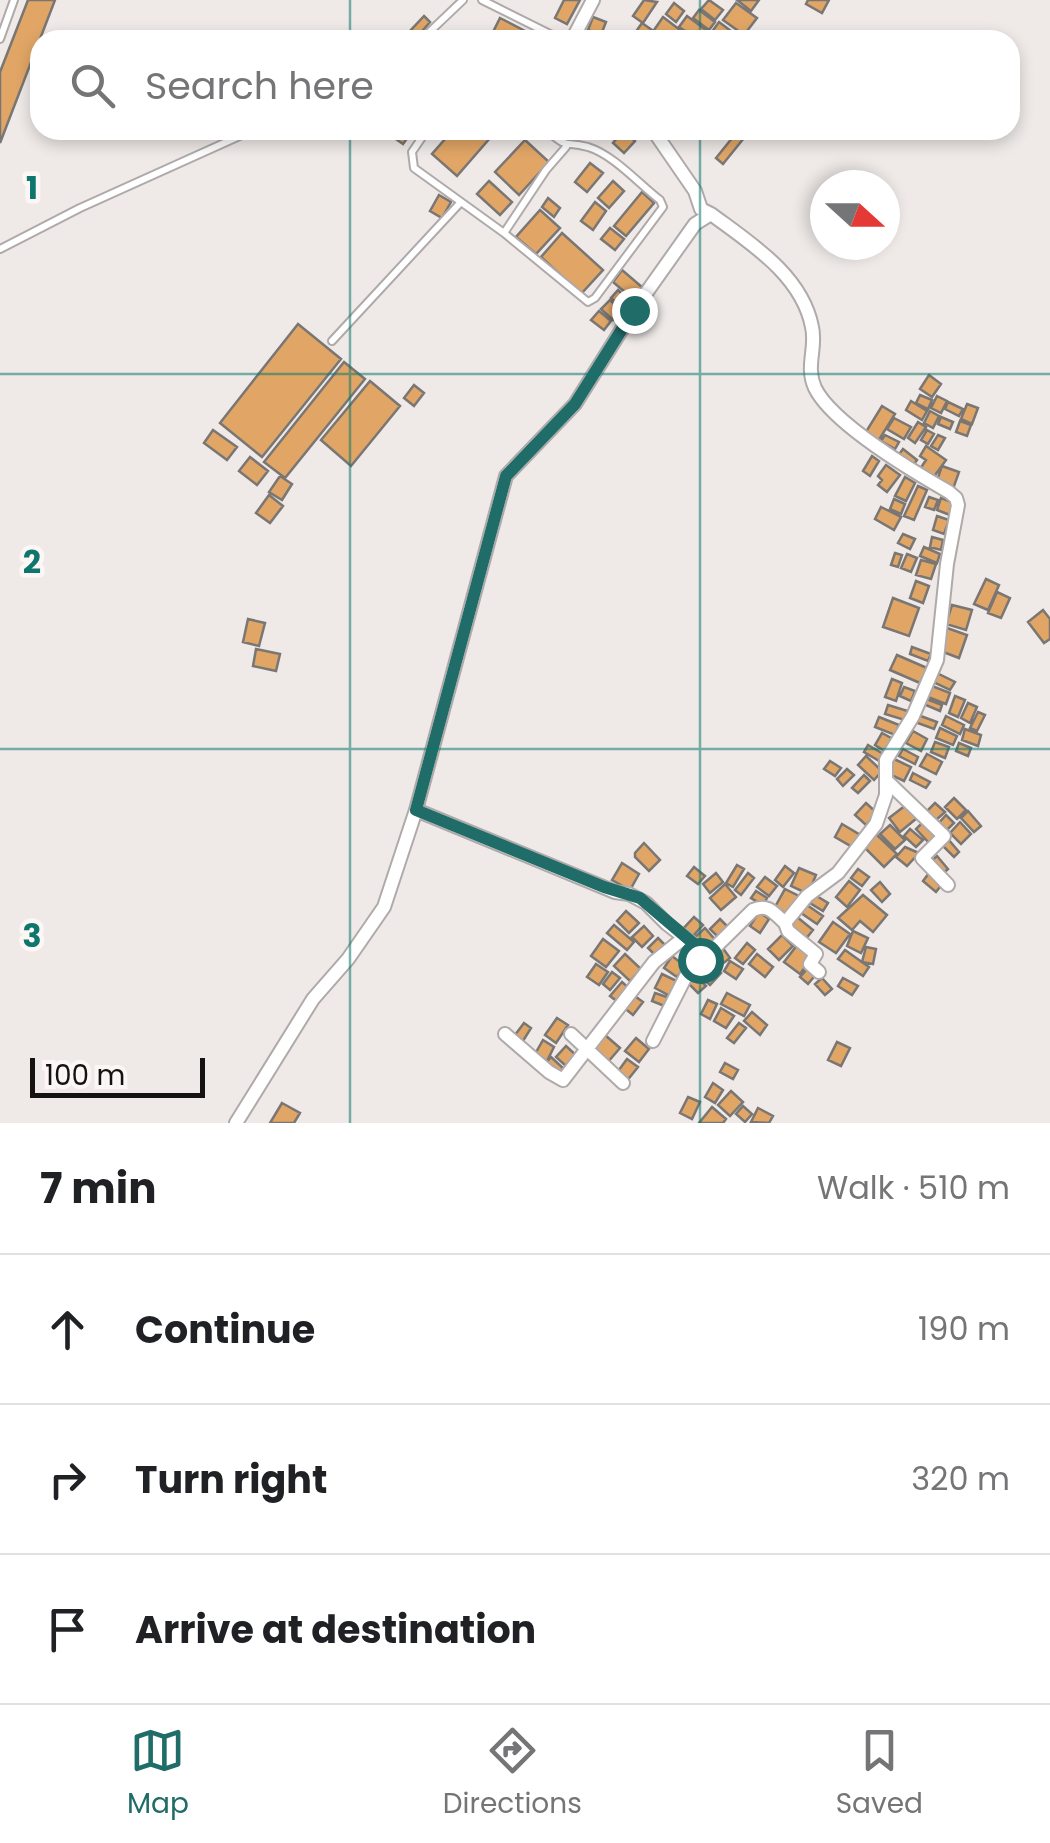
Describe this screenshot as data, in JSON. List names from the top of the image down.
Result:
{
  "scale_bar": "100 m",
  "north": "right",
  "page": {
    "search": "Search here",
    "scale": "100 m",
    "heading": ["7 min", "Walk · 510 m"],
    "list": [
      ["Continue", "190 m"],
      ["Turn right", "320 m"],
      "Arrive at destination"
    ],
    "nav": ["Map", "Directions", "Saved"]
  },
  "grid": {
    "rows": ["1", "2", "3"]
  }
}
